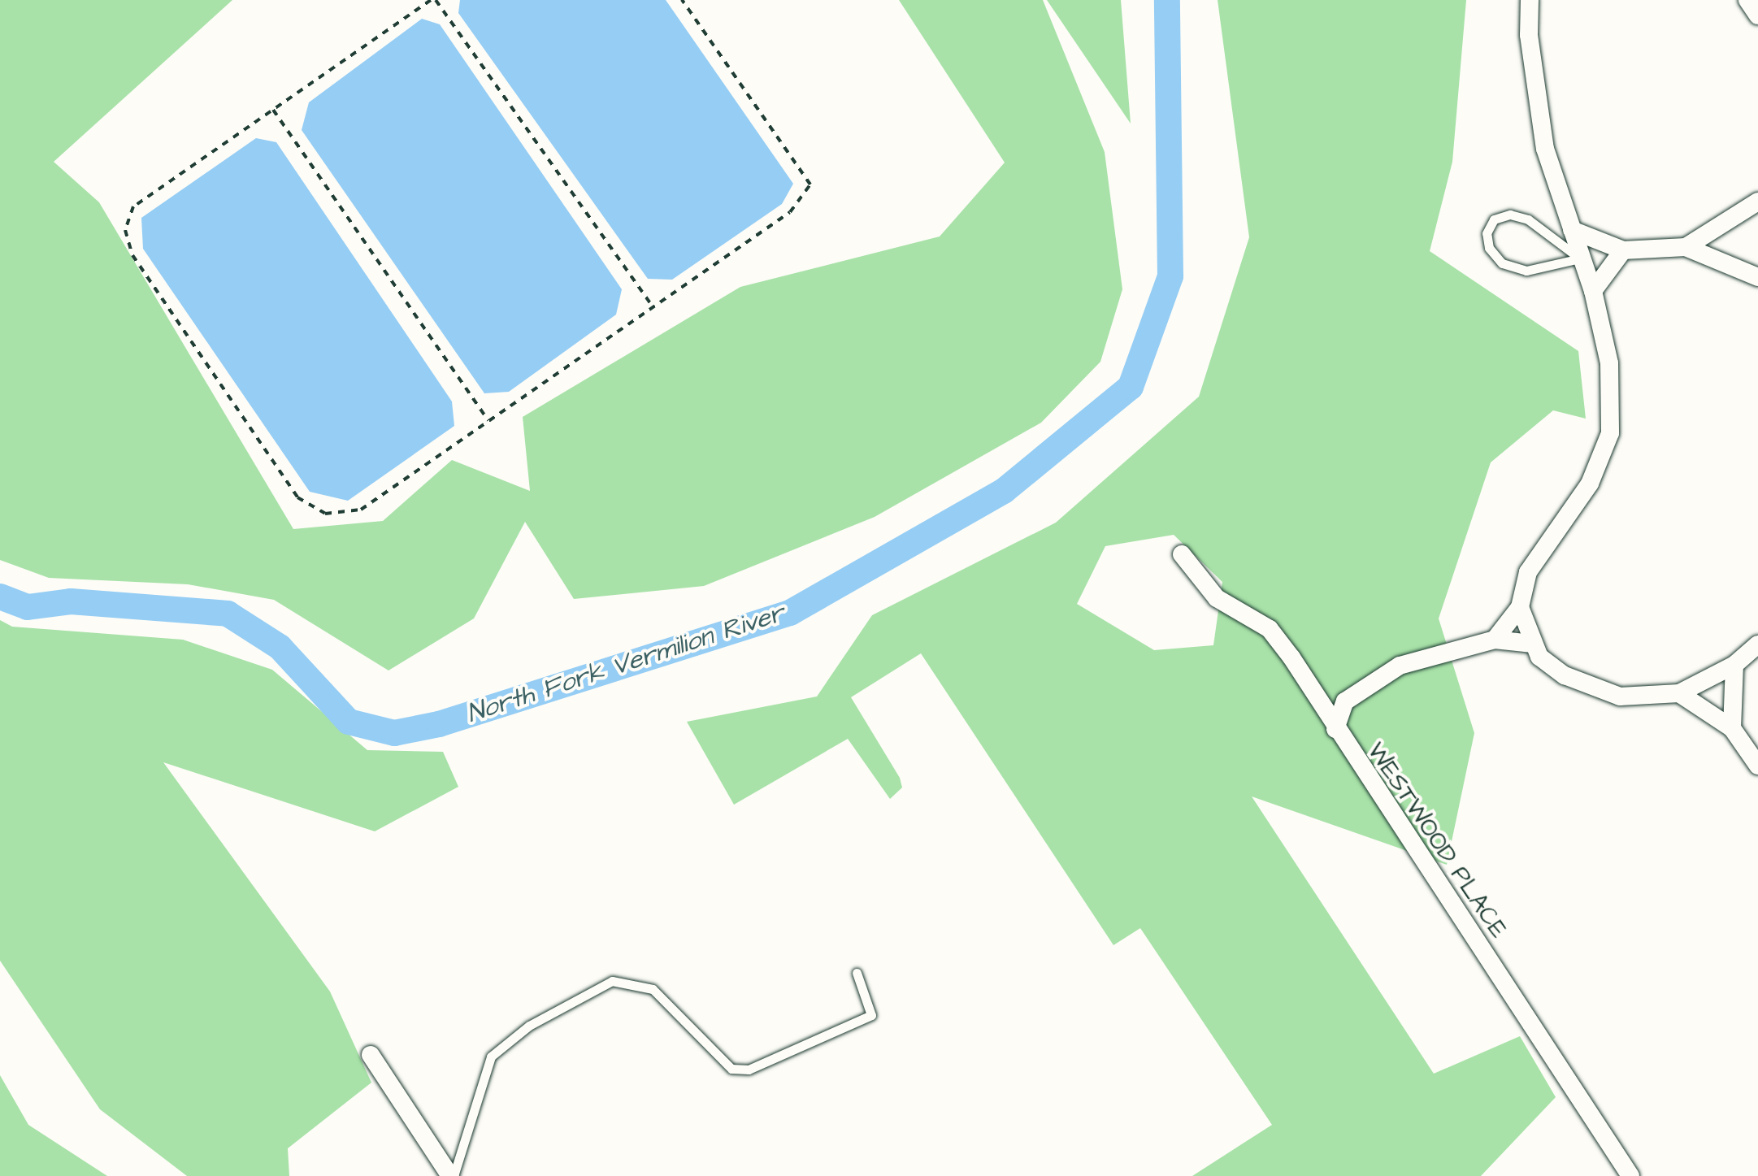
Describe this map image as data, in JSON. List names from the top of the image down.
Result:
{
  "streets": {
    "street": ["WESTWOOD PLACE"]
  },
  "water": ["North Fork Vermilion River"]
}
